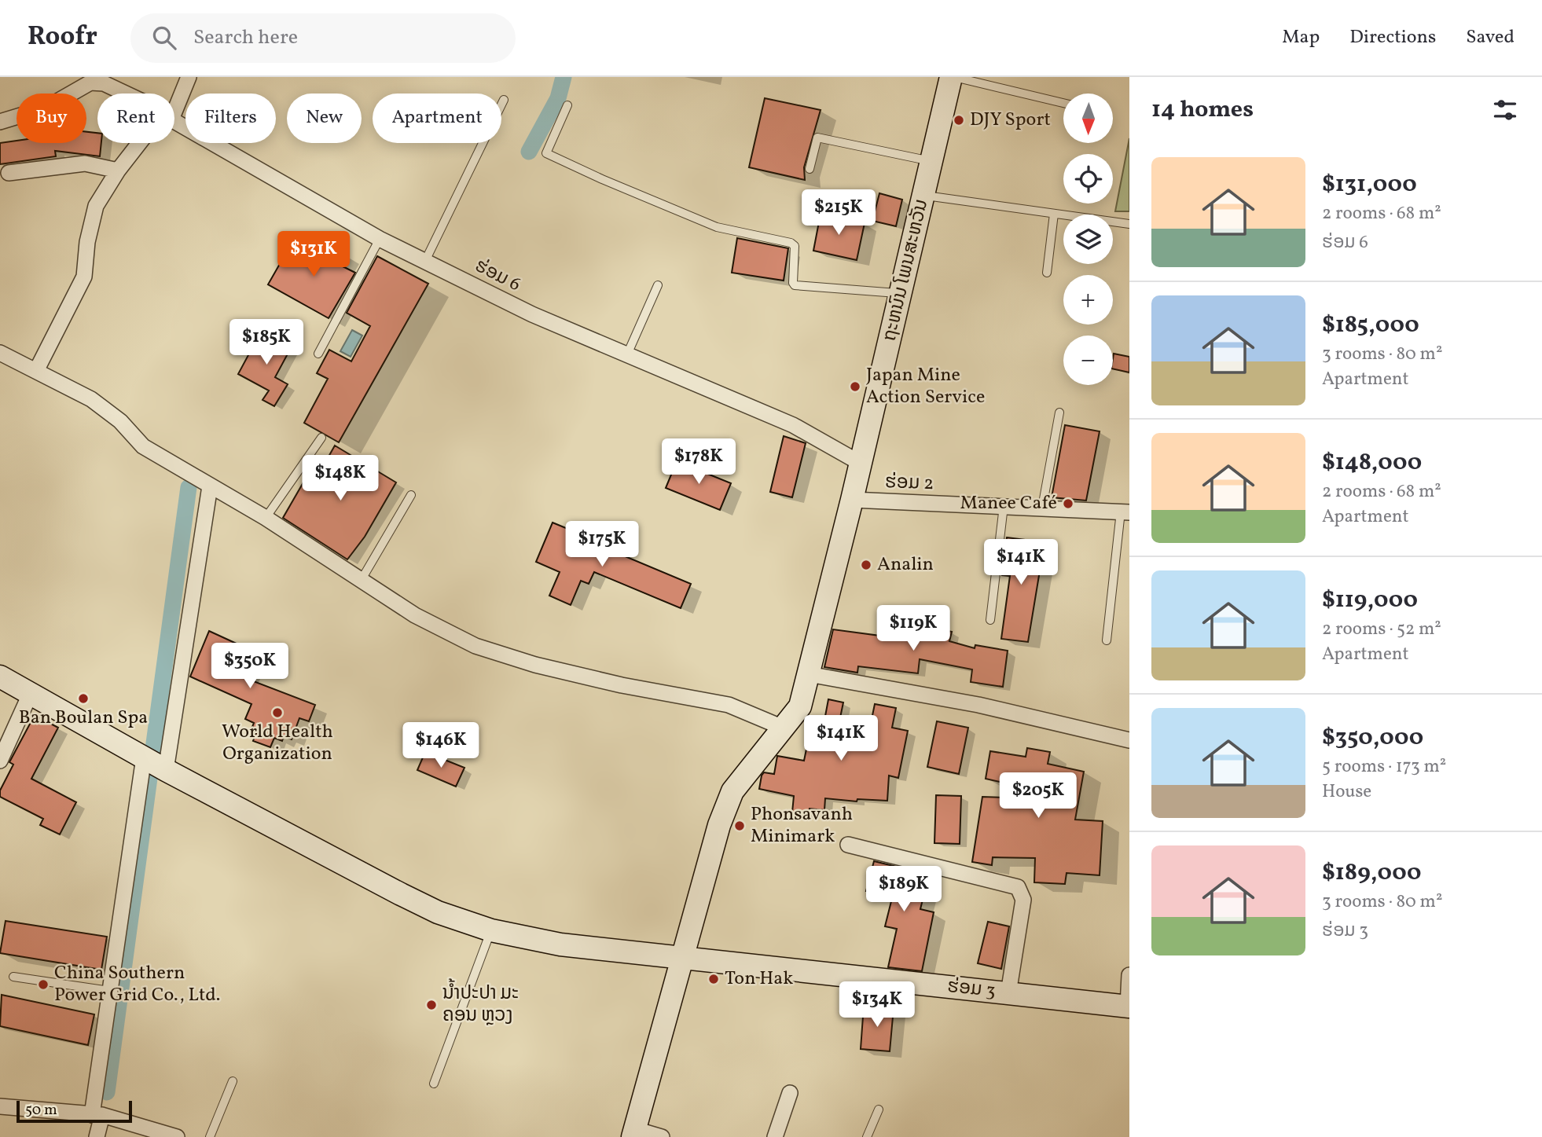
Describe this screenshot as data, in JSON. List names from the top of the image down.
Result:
{
  "streets": {
    "street": [
      "ຖະຫນົນ ໂພນສະຫວັນ",
      "ຮ່ອມ 6",
      "ຮ່ອມ 2",
      "ຮ່ອມ 3"
    ]
  },
  "crossings": [
    ["ຖະຫນົນ ໂພນສະຫວັນ", "ຮ່ອມ 6"],
    ["ຖະຫນົນ ໂພນສະຫວັນ", "ຮ່ອມ 2"],
    ["ຖະຫນົນ ໂພນສະຫວັນ", "ຮ່ອມ 3"]
  ],
  "places": [
    "DJY Sport",
    "Japan Mine Action Service",
    "Manee Café",
    "Analin",
    "Ban Boulan Spa",
    "World Health Organization",
    "Phonsavanh Minimark",
    "Ton Hak",
    "China Southern Power Grid Co., Ltd.",
    "ນ້ຳປະປາ ມະ ຄອນ ຫຼວງ"
  ],
  "scale_bar": "50 m",
  "north": "bottom",
  "page": {
    "header": "Roofr",
    "search": "Search here",
    "nav": ["Map", "Directions", "Saved"],
    "heading": "14 homes",
    "map_buttons": ["+", "−"],
    "chip": [
      "Buy",
      "Rent",
      "Filters",
      "New",
      "Apartment"
    ],
    "list": [
      {
        "name": "$131,000",
        "note": "2 rooms · 68 m² · ຮ່ອມ 6"
      },
      {
        "name": "$185,000",
        "note": "3 rooms · 80 m² · Apartment"
      },
      {
        "name": "$148,000",
        "note": "2 rooms · 68 m² · Apartment"
      },
      {
        "name": "$119,000",
        "note": "2 rooms · 52 m² · Apartment"
      },
      {
        "name": "$350,000",
        "note": "5 rooms · 173 m² · House"
      },
      {
        "name": "$189,000",
        "note": "3 rooms · 80 m² · ຮ່ອມ 3"
      }
    ],
    "price": [
      "$215K",
      "$131K",
      "$185K",
      "$178K",
      "$148K",
      "$175K",
      "$141K",
      "$119K",
      "$350K",
      "$141K",
      "$146K",
      "$205K",
      "$189K",
      "$134K"
    ],
    "scale": "50 m"
  }
}
